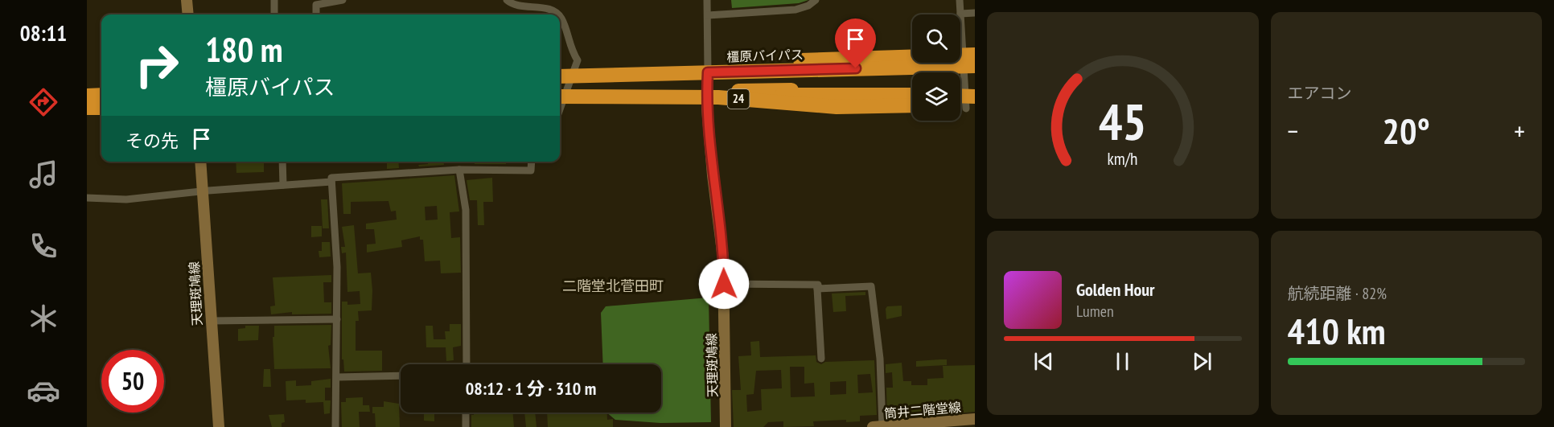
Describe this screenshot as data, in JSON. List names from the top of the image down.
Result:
{
  "streets": {
    "highway": ["橿原バイパス", "24"],
    "main road": ["天理斑鳩線", "筒井二階堂線"]
  },
  "crossings": [
    ["橿原バイパス", "天理斑鳩線"],
    ["24", "天理斑鳩線"]
  ],
  "districts": ["二階堂北菅田町"],
  "page": {
    "tabs": "08:11",
    "tile": [
      "エアコン",
      ["航続距離 · 82%", "410 km"]
    ],
    "turn": ["180 m", "橿原バイパス"],
    "heat": ["−", "20°", "+"],
    "then": "その先",
    "song": ["Golden Hour", "Lumen"],
    "limit": "50",
    "trip": "08:12 · 1 分 · 310 m",
    "gauge": ["45", "km/h"]
  }
}
